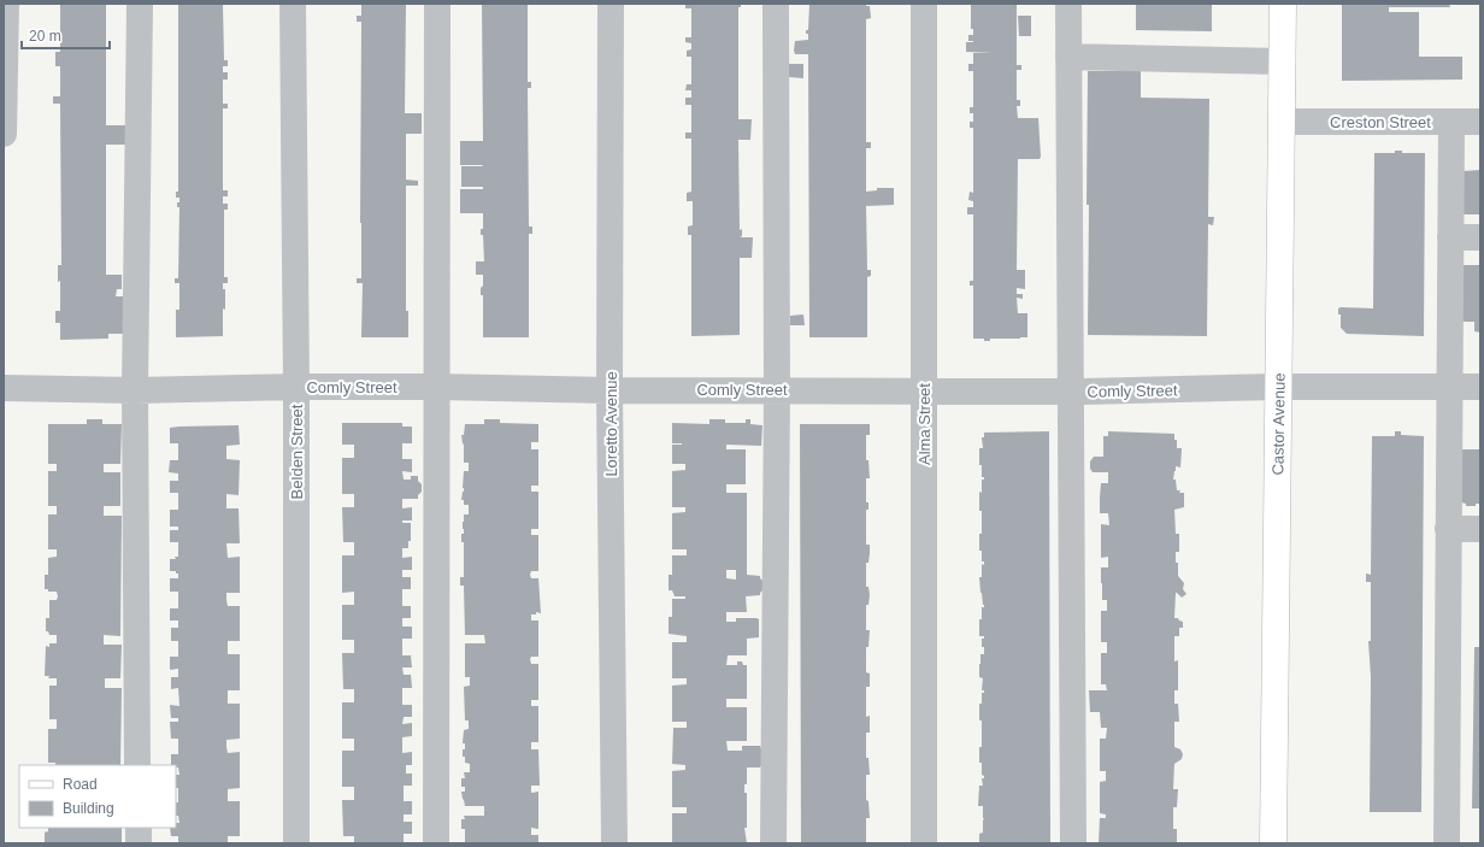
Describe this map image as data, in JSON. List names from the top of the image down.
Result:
{
  "streets": {
    "main road": ["Castor Avenue"],
    "street": [
      "Creston Street",
      "Comly Street",
      "Loretto Avenue",
      "Alma Street",
      "Belden Street"
    ]
  },
  "crossings": [
    ["Creston Street", "Castor Avenue"],
    ["Comly Street", "Loretto Avenue"],
    ["Comly Street", "Alma Street"],
    ["Comly Street", "Castor Avenue"],
    ["Comly Street", "Belden Street"]
  ],
  "legend": ["Road", "Building"],
  "scale_bar": "20 m"
}
